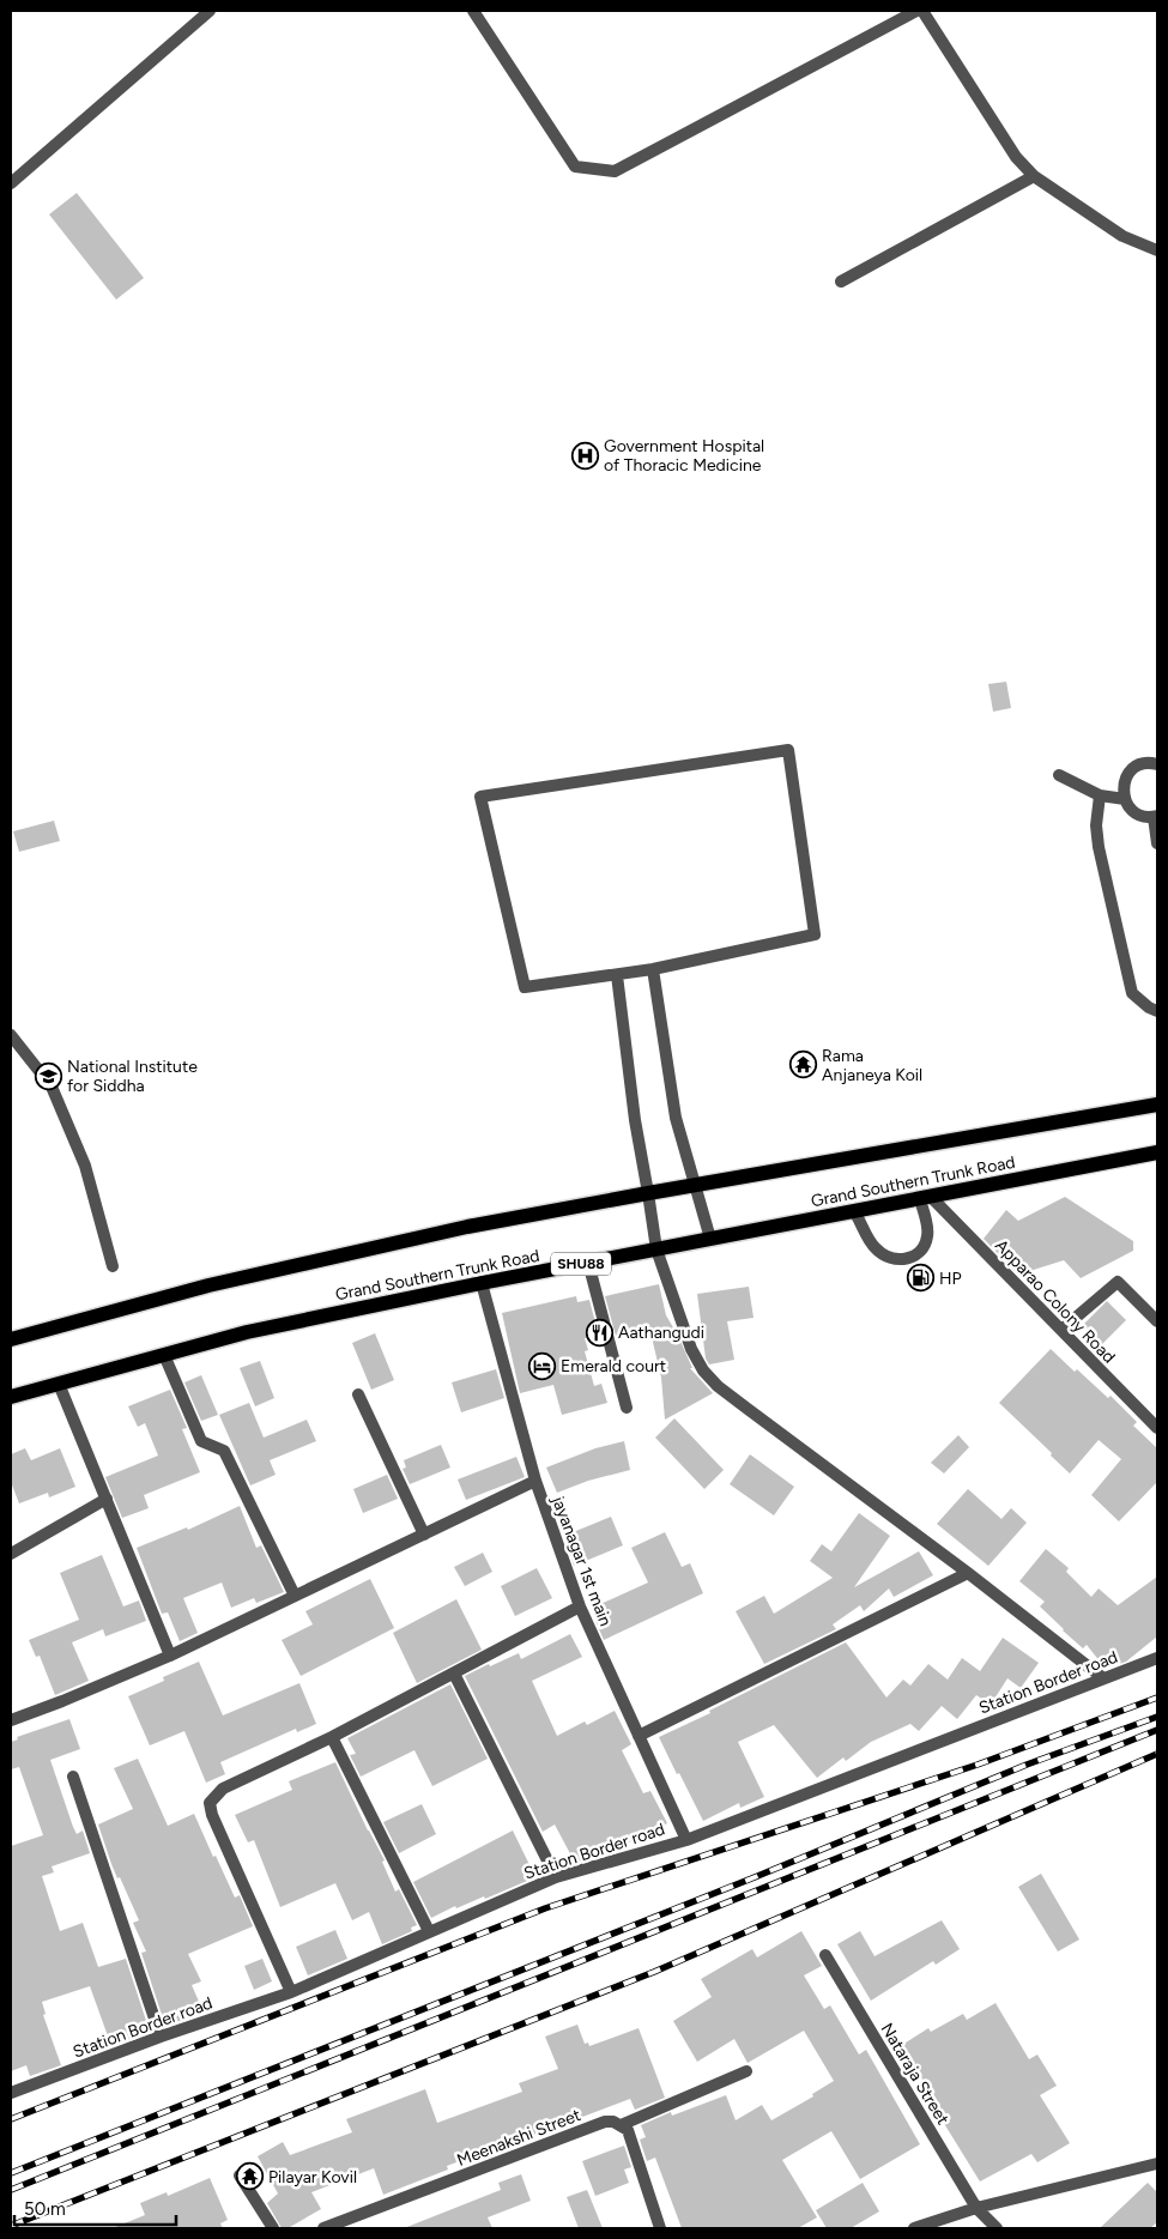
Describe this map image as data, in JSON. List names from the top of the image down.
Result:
{
  "streets": {
    "main road": ["Grand Southern Trunk Road", "SHU88"],
    "street": [
      "Apparao Colony Road",
      "jayanagar 1st main",
      "Station Border road",
      "Nataraja Street",
      "Meenakshi Street"
    ]
  },
  "crossings": [
    ["Grand Southern Trunk Road", "Apparao Colony Road"],
    ["Grand Southern Trunk Road", "jayanagar 1st main"],
    ["jayanagar 1st main", "Station Border road"]
  ],
  "places": {
    "hospital": ["Government Hospital of Thoracic Medicine"],
    "temple": ["Rama Anjaneya Koil", "Pilayar Kovil"],
    "school or university": ["National Institute for Siddha"],
    "fuel station": ["HP"],
    "restaurant": ["Aathangudi"],
    "hotel": ["Emerald court"]
  },
  "scale_bar": "50 m"
}
